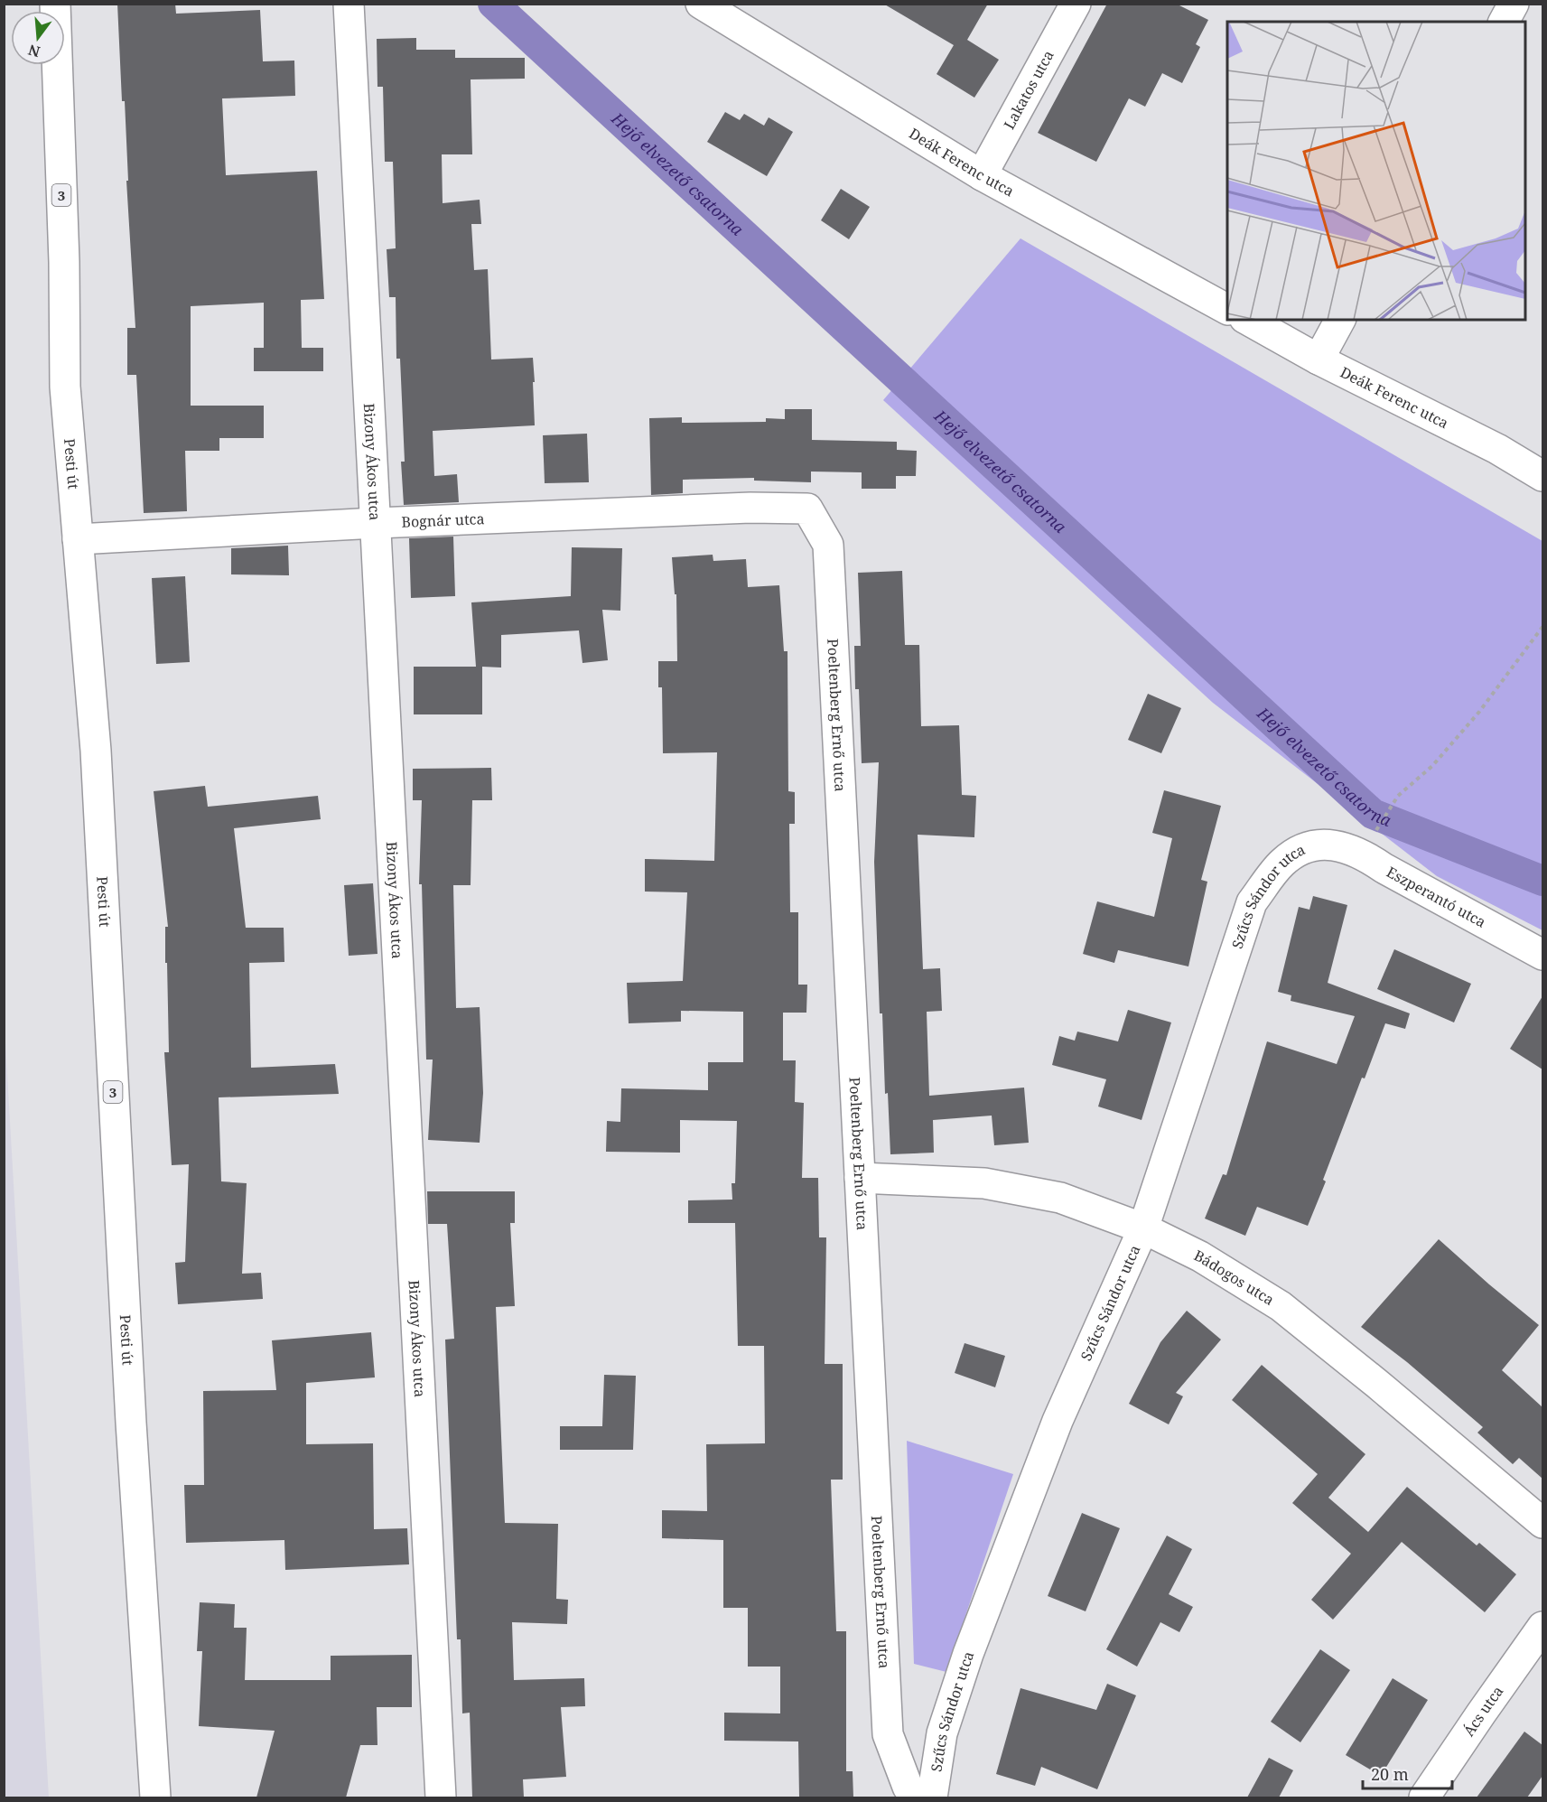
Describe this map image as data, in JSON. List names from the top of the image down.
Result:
{
  "streets": {
    "street": [
      "Lakatos utca",
      "Deák Ferenc utca",
      "3",
      "Bizony Ákos utca",
      "Pesti út",
      "Bognár utca",
      "Poeltenberg Ernő utca",
      "Eszperantó utca",
      "Szűcs Sándor utca",
      "Bádogos utca",
      "Ács utca"
    ]
  },
  "crossings": [
    ["Lakatos utca", "Deák Ferenc utca"],
    ["Bizony Ákos utca", "Bognár utca"],
    ["Pesti út", "Bognár utca"],
    ["Bognár utca", "Poeltenberg Ernő utca"],
    ["Poeltenberg Ernő utca", "Bádogos utca"],
    ["Eszperantó utca", "Szűcs Sándor utca"],
    ["Szűcs Sándor utca", "Bádogos utca"]
  ],
  "water": ["Hejő elvezető csatorna"],
  "scale_bar": "20 m",
  "north": "bottom"
}
